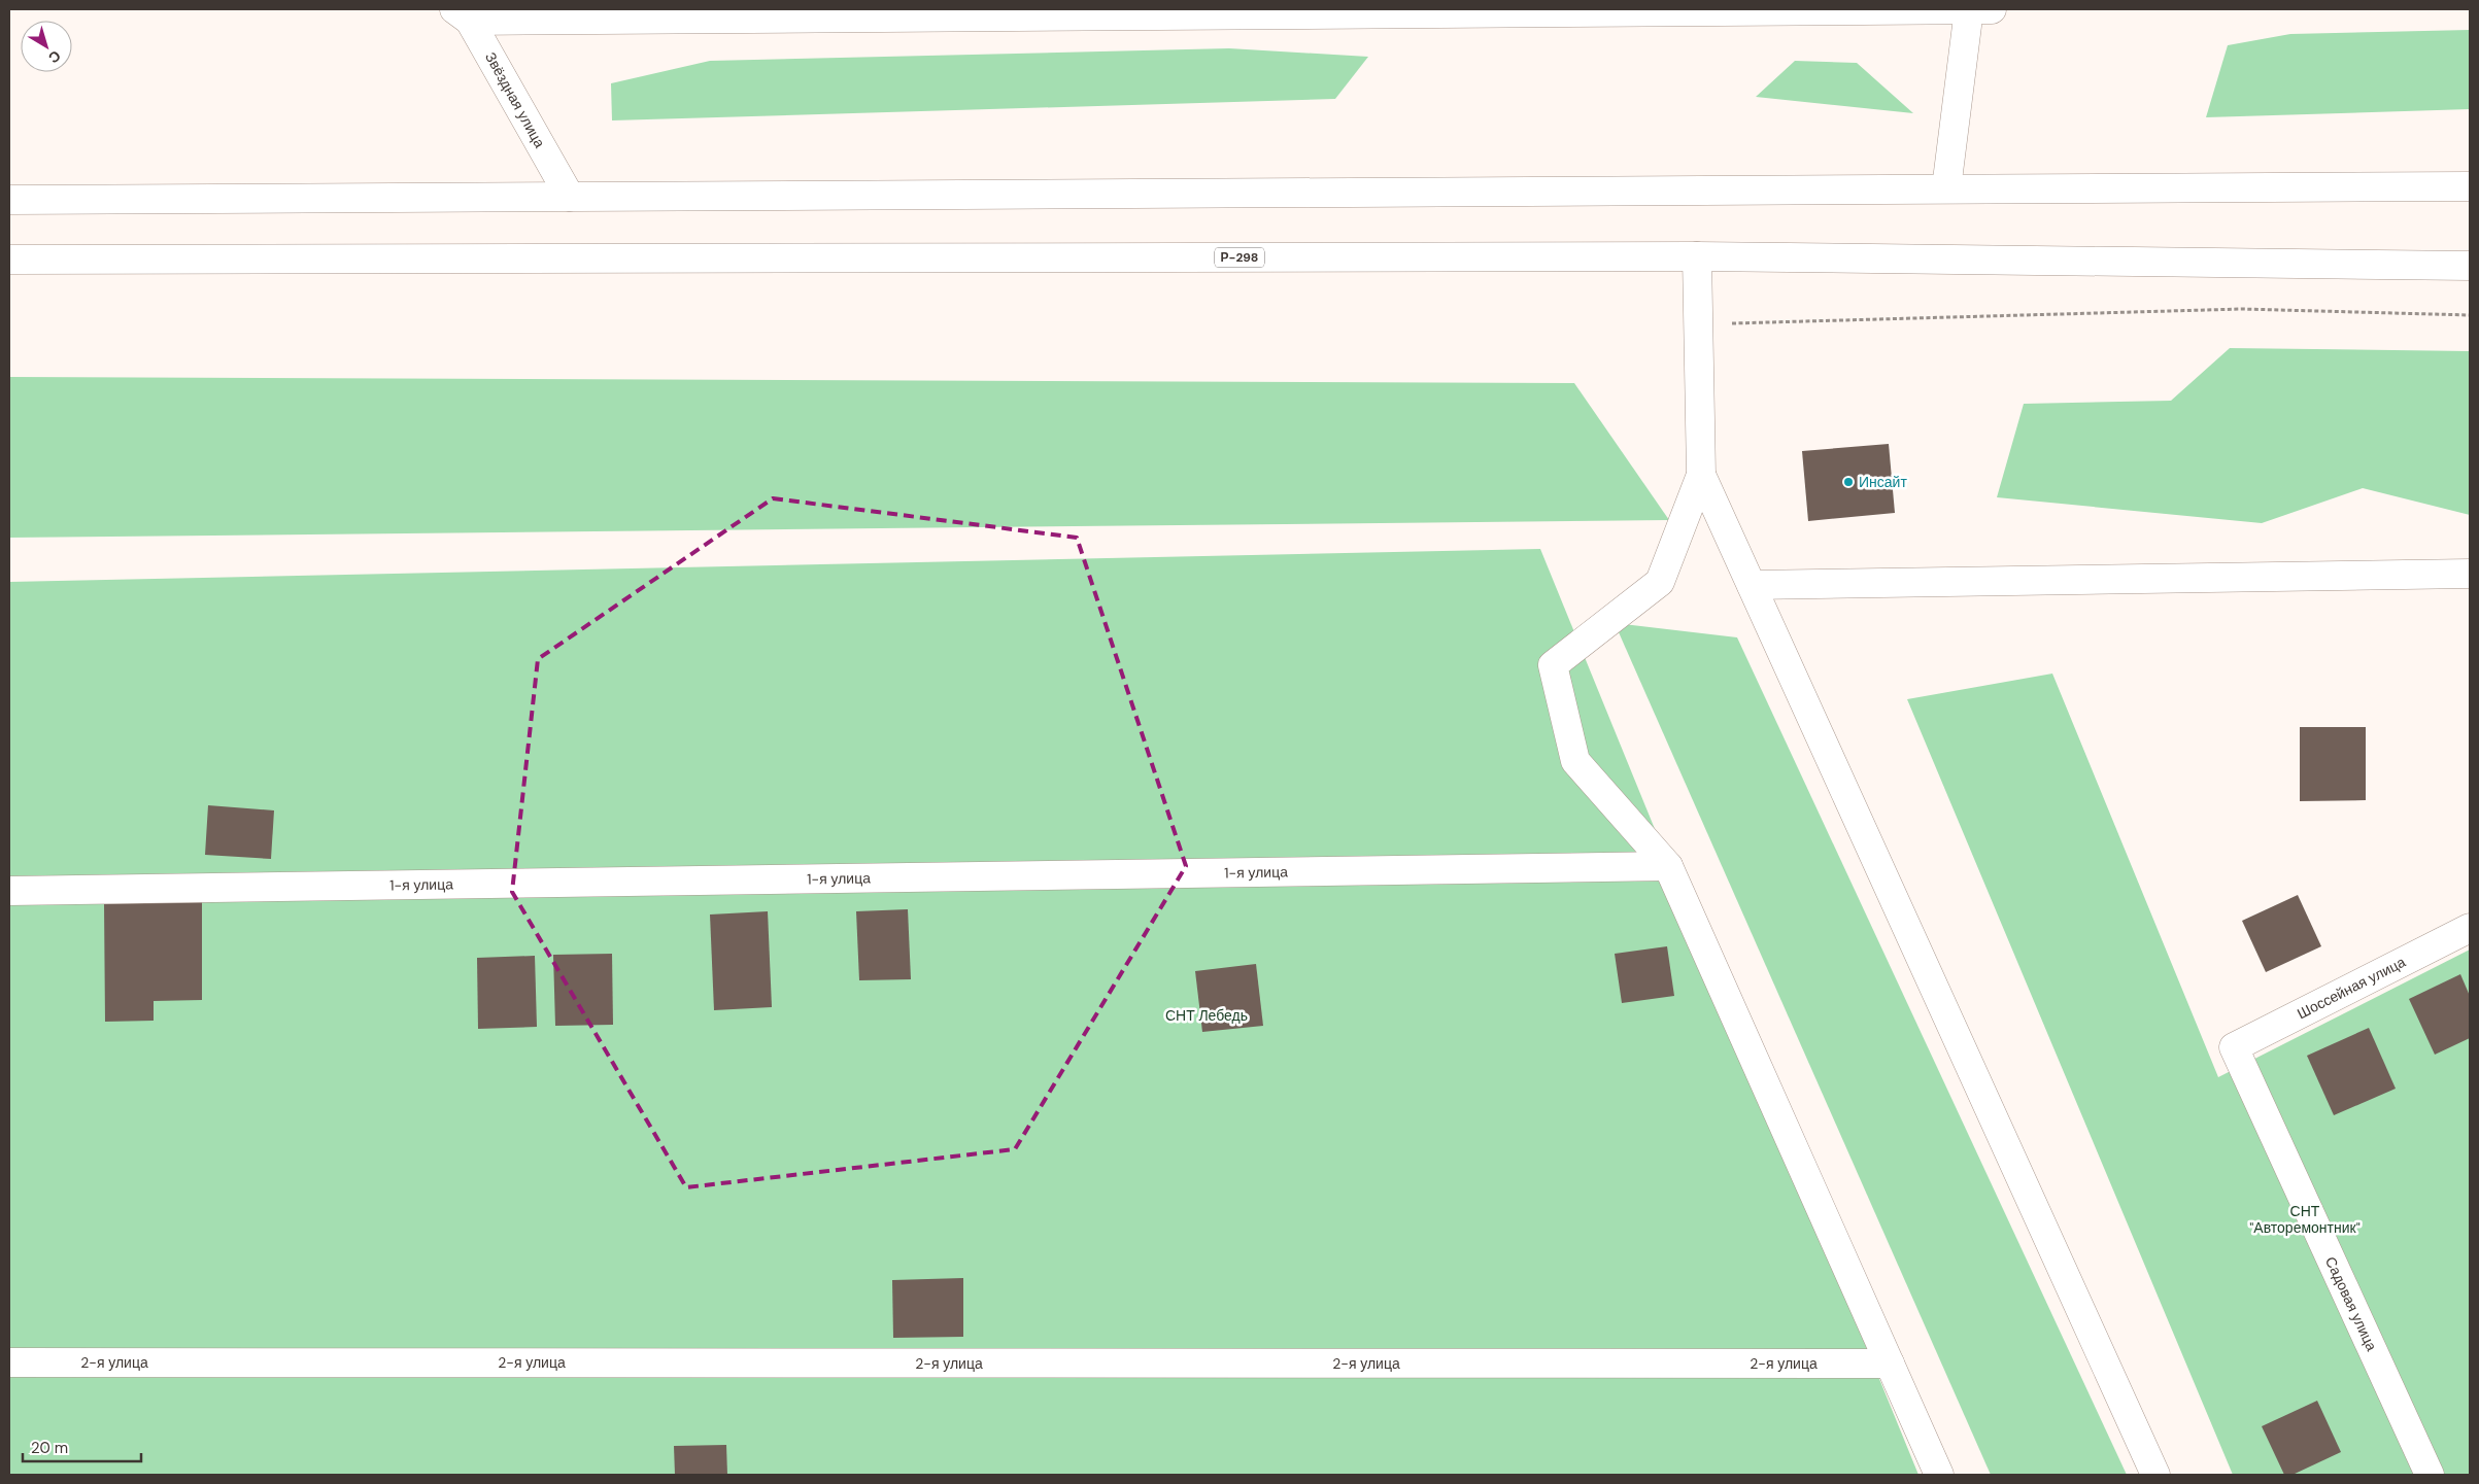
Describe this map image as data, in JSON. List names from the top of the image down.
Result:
{
  "streets": {
    "main road": [
      "Звёздная улица",
      "Р-298",
      "1-я улица",
      "Шоссейная улица",
      "Садовая улица",
      "2-я улица"
    ]
  },
  "crossings": [
    ["Шоссейная улица", "Садовая улица"]
  ],
  "parks": ["СНТ Лебедь", "СНТ \"Авторемонтник\""],
  "places": ["Инсайт"],
  "scale_bar": "20 m",
  "north": "bottom right"
}
